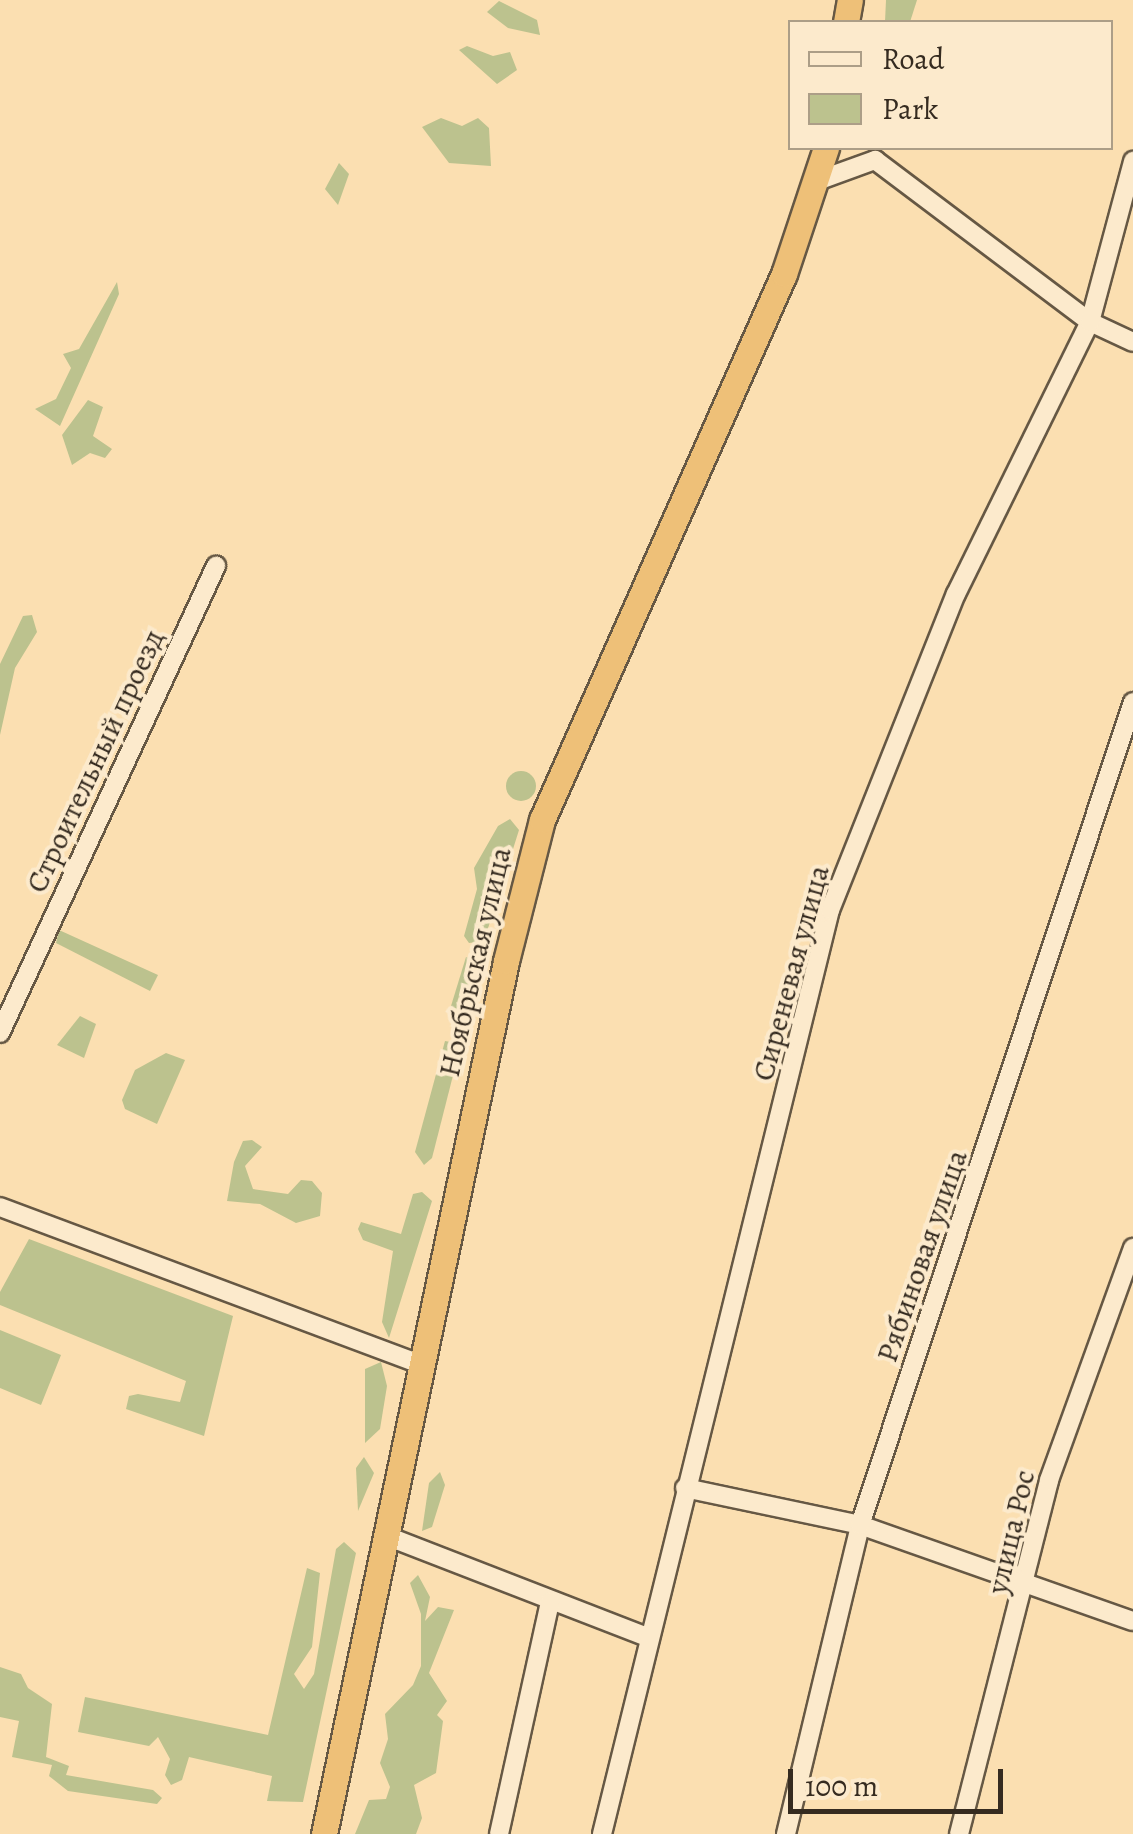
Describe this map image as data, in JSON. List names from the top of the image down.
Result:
{
  "streets": {
    "highway": ["Ноябрьская улица"],
    "street": [
      "Строительный проезд",
      "Сиреневая улица",
      "Рябиновая улица",
      "улица Рос"
    ]
  },
  "legend": ["Road", "Park"],
  "scale_bar": "100 m"
}
